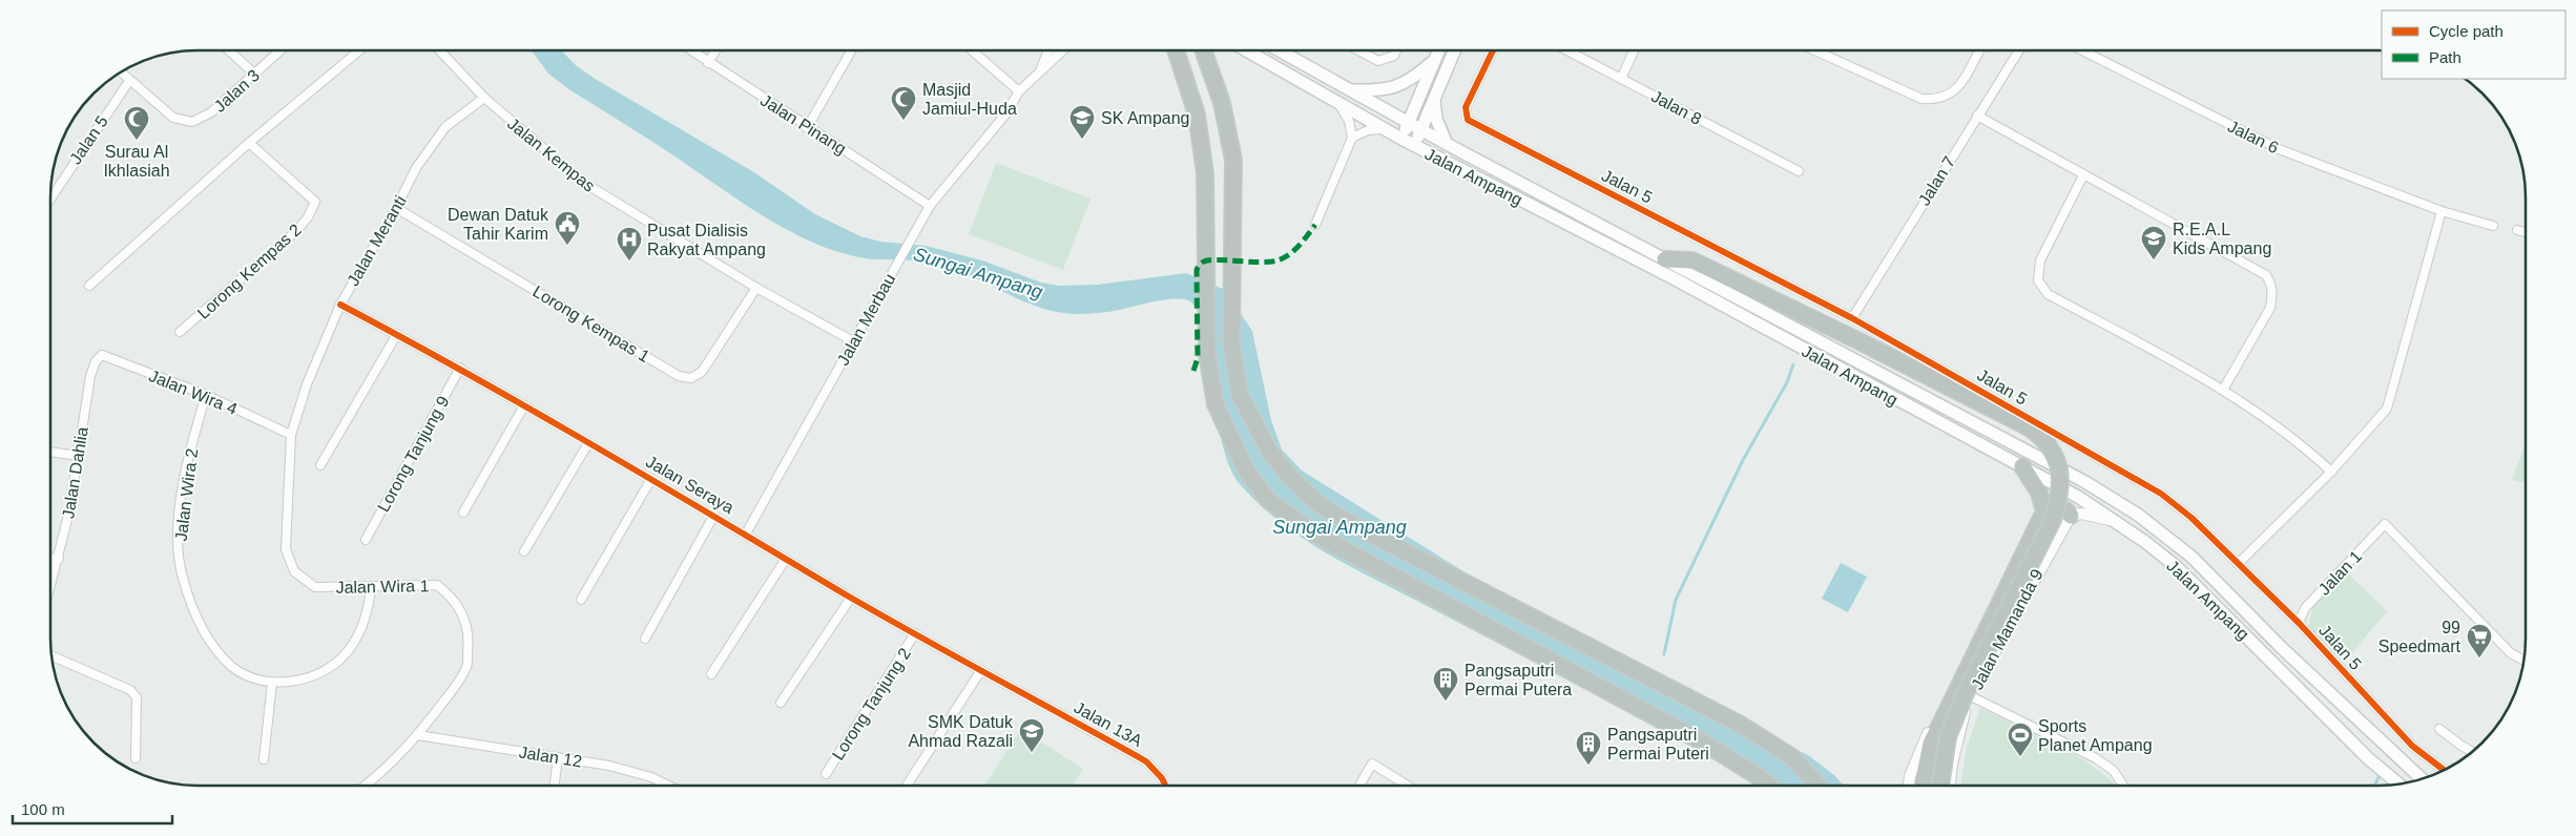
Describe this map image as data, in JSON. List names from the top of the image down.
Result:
{
  "streets": {
    "main road": ["Jalan Ampang"],
    "street": [
      "Jalan 3",
      "Jalan 8",
      "Jalan Pinang",
      "Jalan 6",
      "Jalan 5",
      "Jalan Kempas",
      "Jalan 7",
      "Jalan Meranti",
      "Lorong Kempas 2",
      "Jalan Merbau",
      "Lorong Kempas 1",
      "Jalan Wira 4",
      "Lorong Tanjung 9",
      "Jalan Dahlia",
      "Jalan Seraya",
      "Jalan Wira 2",
      "Jalan 1",
      "Jalan Wira 1",
      "Jalan Mamanda 9",
      "Lorong Tanjung 2",
      "Jalan 13A",
      "Jalan 12"
    ]
  },
  "crossings": [
    ["Jalan 3", "Jalan 5"],
    ["Jalan Pinang", "Jalan Merbau"],
    ["Jalan 5", "Jalan 7"],
    ["Jalan 5", "Jalan 1"],
    ["Jalan Kempas", "Jalan Meranti"],
    ["Jalan Kempas", "Jalan Merbau"],
    ["Jalan Kempas", "Lorong Kempas 1"],
    ["Jalan Meranti", "Lorong Kempas 1"],
    ["Jalan Meranti", "Jalan Wira 4"],
    ["Jalan Meranti", "Jalan Seraya"],
    ["Jalan Meranti", "Jalan Wira 1"],
    ["Jalan Merbau", "Jalan Seraya"],
    ["Jalan Wira 4", "Jalan Dahlia"],
    ["Jalan Wira 4", "Jalan Wira 2"],
    ["Jalan Wira 4", "Jalan Wira 1"],
    ["Lorong Tanjung 9", "Jalan Seraya"],
    ["Jalan Seraya", "Lorong Tanjung 2"],
    ["Jalan Seraya", "Jalan 13A"],
    ["Jalan Wira 2", "Jalan Wira 1"],
    ["Jalan Wira 1", "Jalan 12"]
  ],
  "water": ["Sungai Ampang"],
  "places": {
    "mosque": ["Masjid Jamiul-Huda", "Surau Al Ikhlasiah"],
    "school or university": ["SK Ampang", "R.E.A.L Kids Ampang", "SMK Datuk Ahmad Razali"],
    "public building": ["Dewan Datuk Tahir Karim"],
    "hospital": ["Pusat Dialisis Rakyat Ampang"],
    "supermarket": ["99 Speedmart"],
    "building": ["Pangsaputri Permai Putera", "Pangsaputri Permai Puteri"],
    "sports": ["Sports Planet Ampang"]
  },
  "legend": ["Cycle path", "Path"],
  "scale_bar": "100 m"
}
